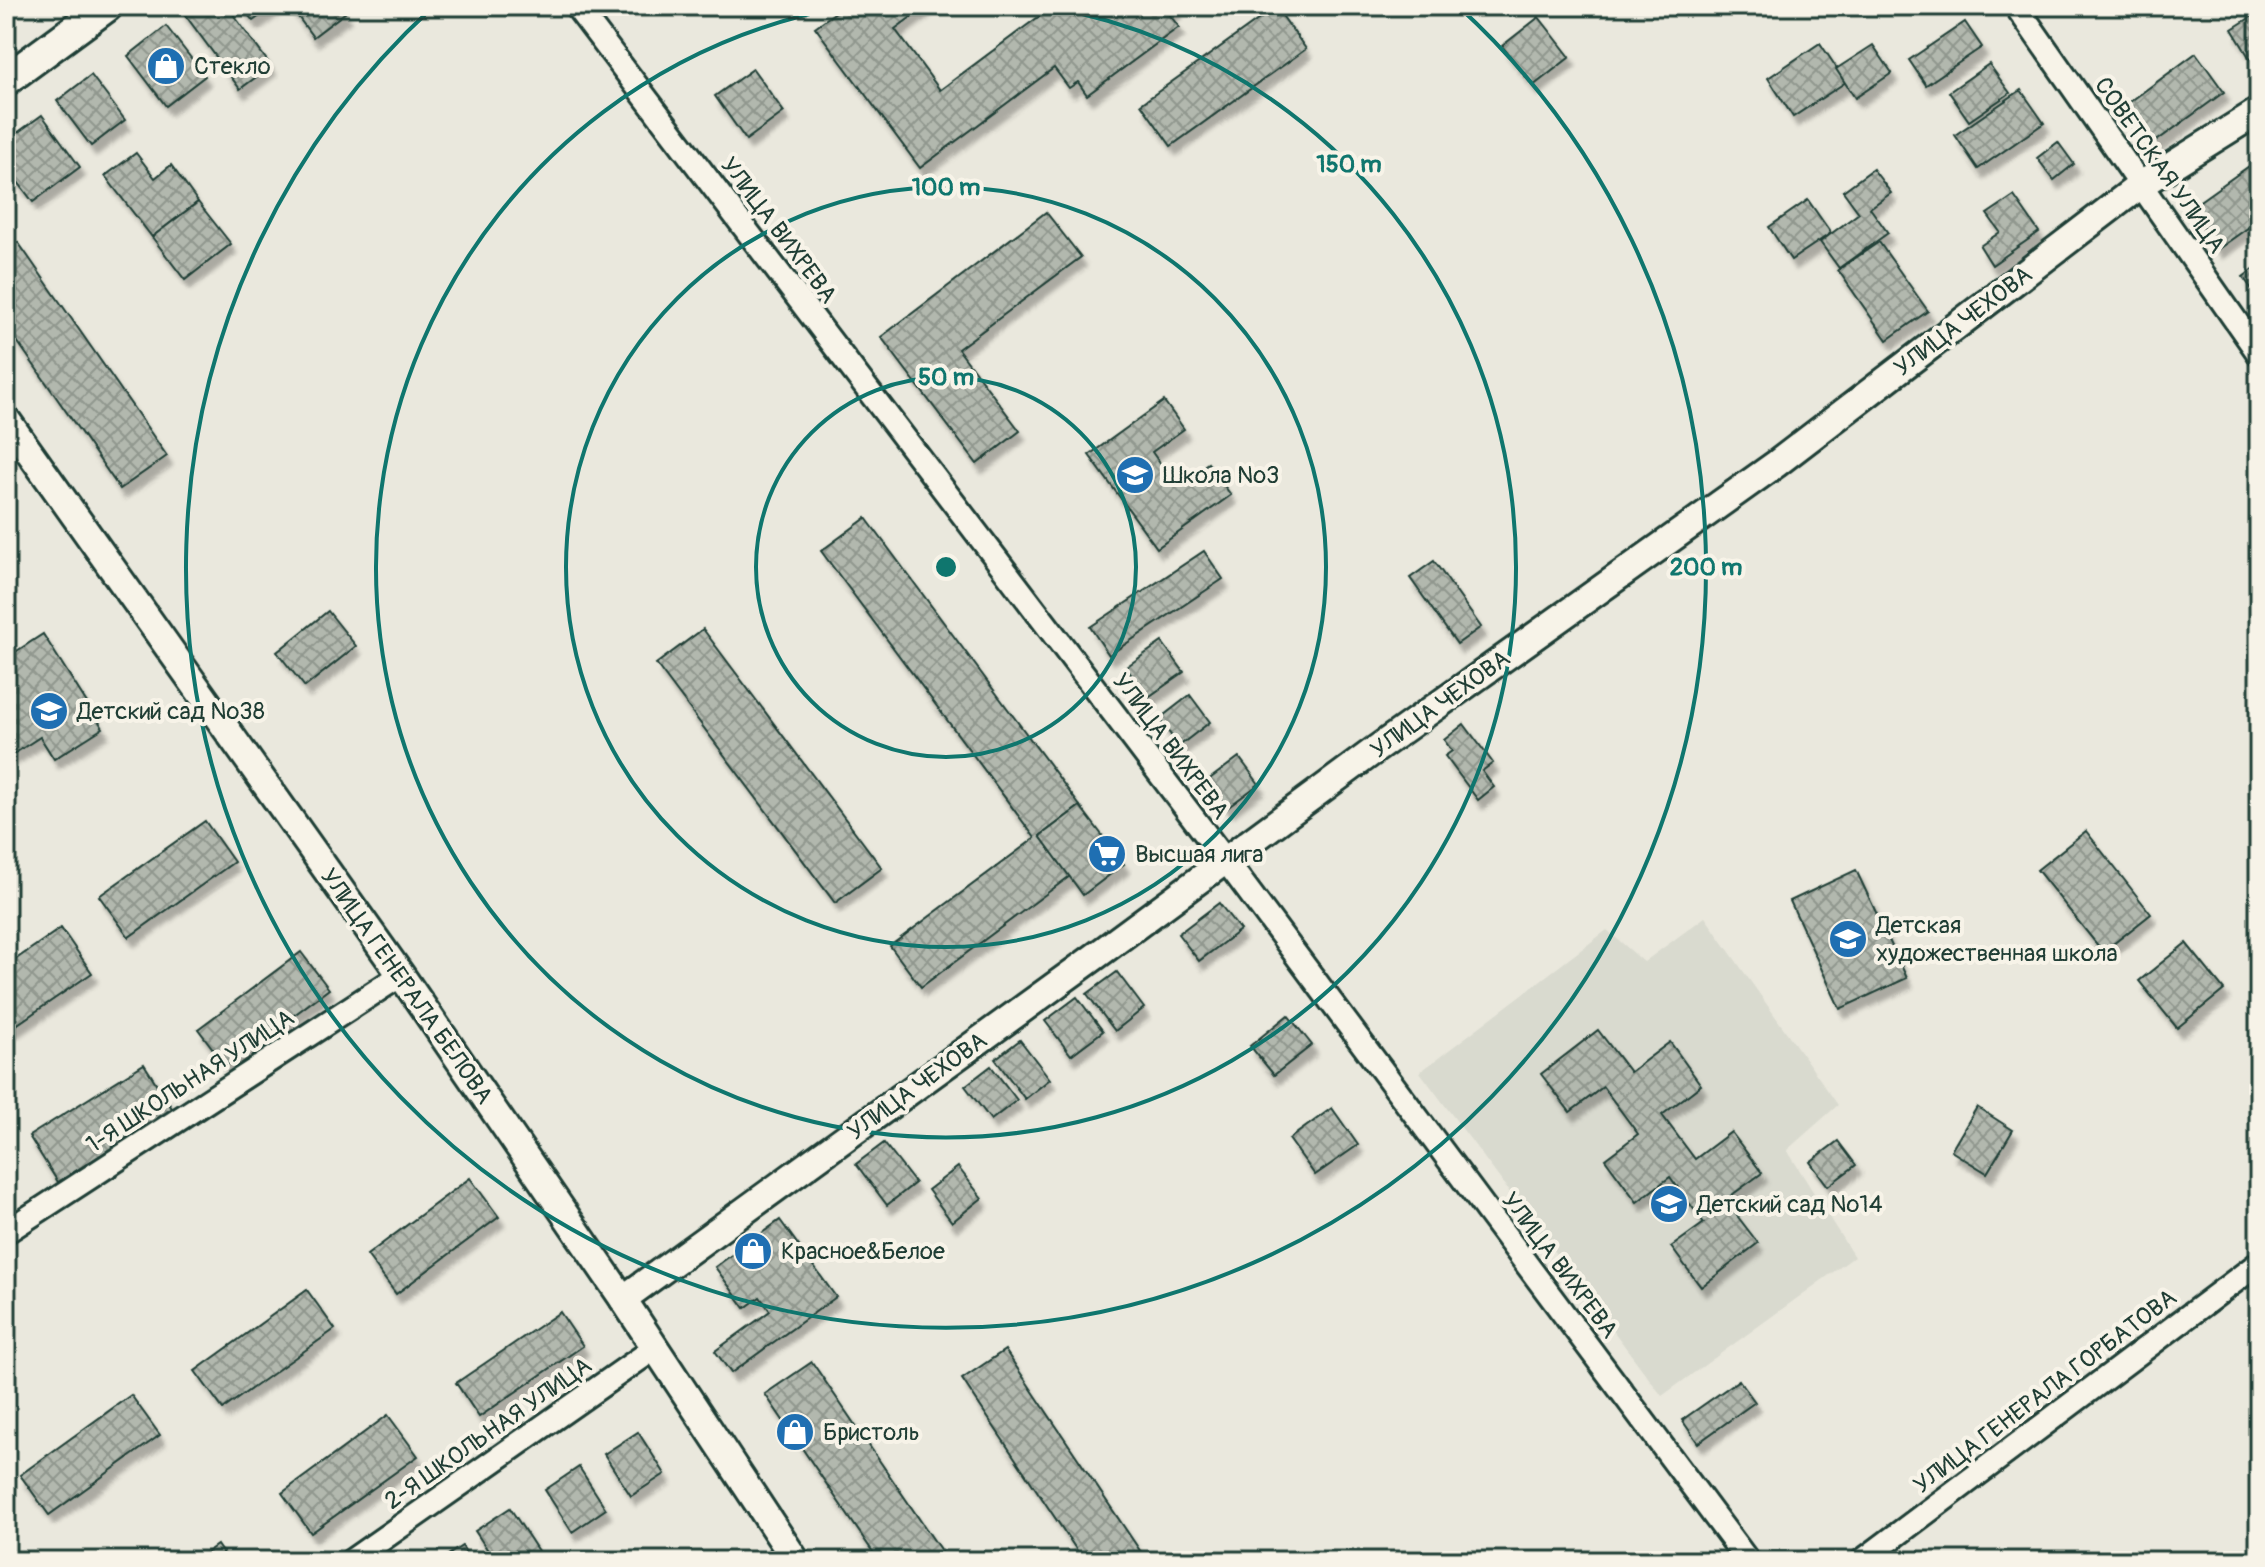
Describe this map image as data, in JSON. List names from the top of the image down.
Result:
{
  "streets": {
    "street": [
      "СОВЕТСКАЯ УЛИЦА",
      "УЛИЦА ВИХРЕВА",
      "УЛИЦА ЧЕХОВА",
      "УЛИЦА ГЕНЕРАЛА БЕЛОВА",
      "1-Я ШКОЛЬНАЯ УЛИЦА",
      "УЛИЦА ГЕНЕРАЛА ГОРБАТОВА",
      "2-Я ШКОЛЬНАЯ УЛИЦА"
    ]
  },
  "crossings": [
    ["СОВЕТСКАЯ УЛИЦА", "УЛИЦА ЧЕХОВА"],
    ["УЛИЦА ВИХРЕВА", "УЛИЦА ЧЕХОВА"],
    ["УЛИЦА ЧЕХОВА", "УЛИЦА ГЕНЕРАЛА БЕЛОВА"],
    ["УЛИЦА ГЕНЕРАЛА БЕЛОВА", "1-Я ШКОЛЬНАЯ УЛИЦА"],
    ["УЛИЦА ГЕНЕРАЛА БЕЛОВА", "2-Я ШКОЛЬНАЯ УЛИЦА"]
  ],
  "places": {
    "shop": ["Стекло", "Красное&Белое", "Бристоль"],
    "school or university": [
      "Школа №3",
      "Детский сад №38",
      "Детская художественная школа",
      "Детский сад №14"
    ],
    "supermarket": ["Высшая лига"]
  },
  "rings": [
    "150 m",
    "100 m",
    "50 m",
    "200 m"
  ]
}
